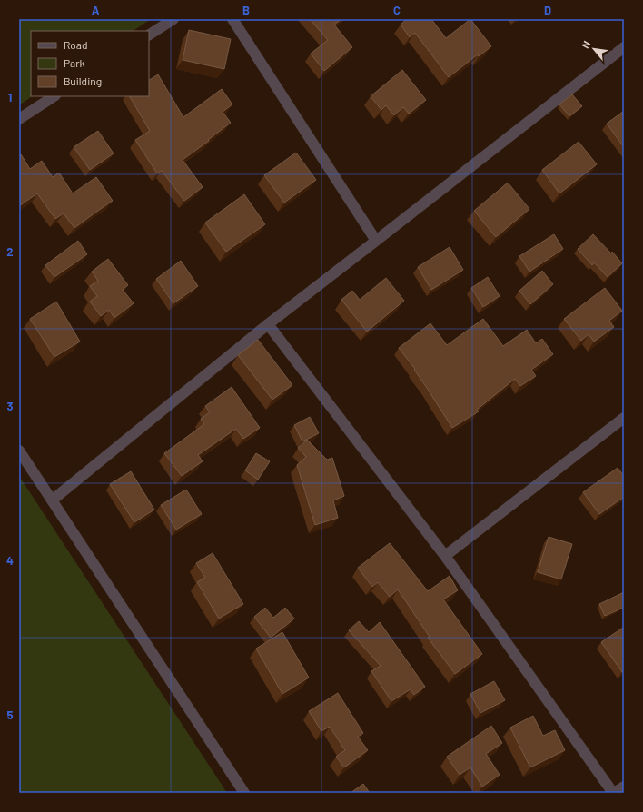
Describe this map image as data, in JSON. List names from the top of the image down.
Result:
{
  "legend": ["Road", "Park", "Building"],
  "north": "top left",
  "grid": {
    "columns": [
      "A",
      "B",
      "C",
      "D"
    ],
    "rows": [
      "1",
      "2",
      "3",
      "4",
      "5"
    ]
  }
}
